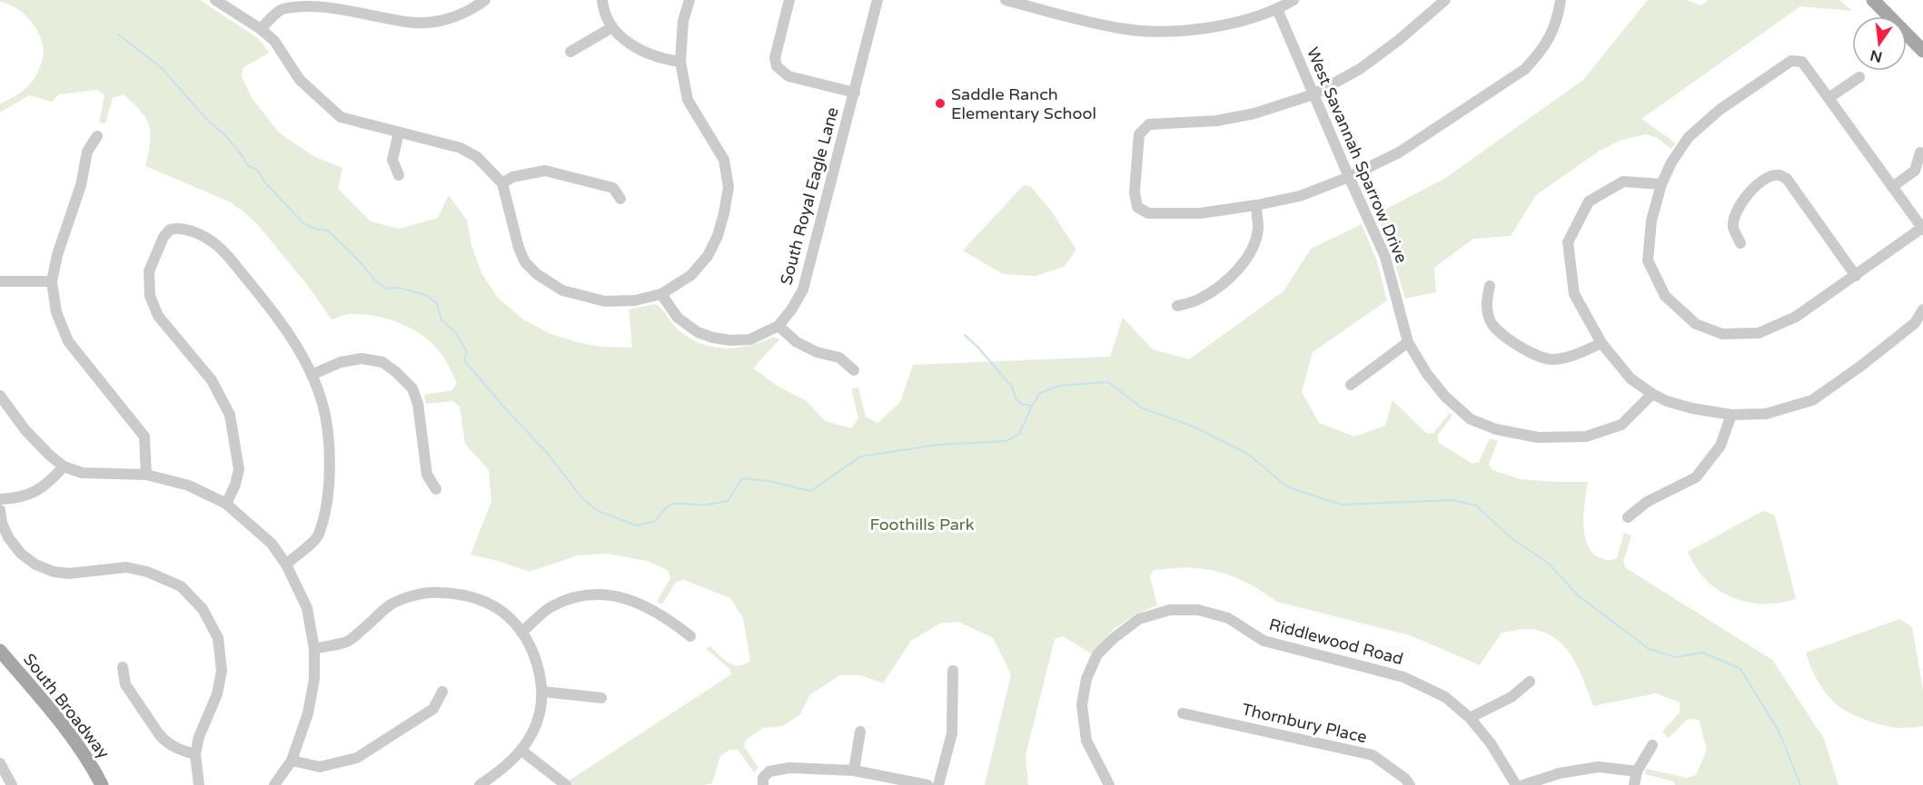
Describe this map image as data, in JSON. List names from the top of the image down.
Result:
{
  "streets": {
    "main road": ["South Broadway"],
    "street": [
      "West Savannah Sparrow Drive",
      "South Royal Eagle Lane",
      "Riddlewood Road",
      "Thornbury Place"
    ]
  },
  "parks": ["Foothills Park"],
  "places": ["Saddle Ranch Elementary School"],
  "north": "bottom"
}
